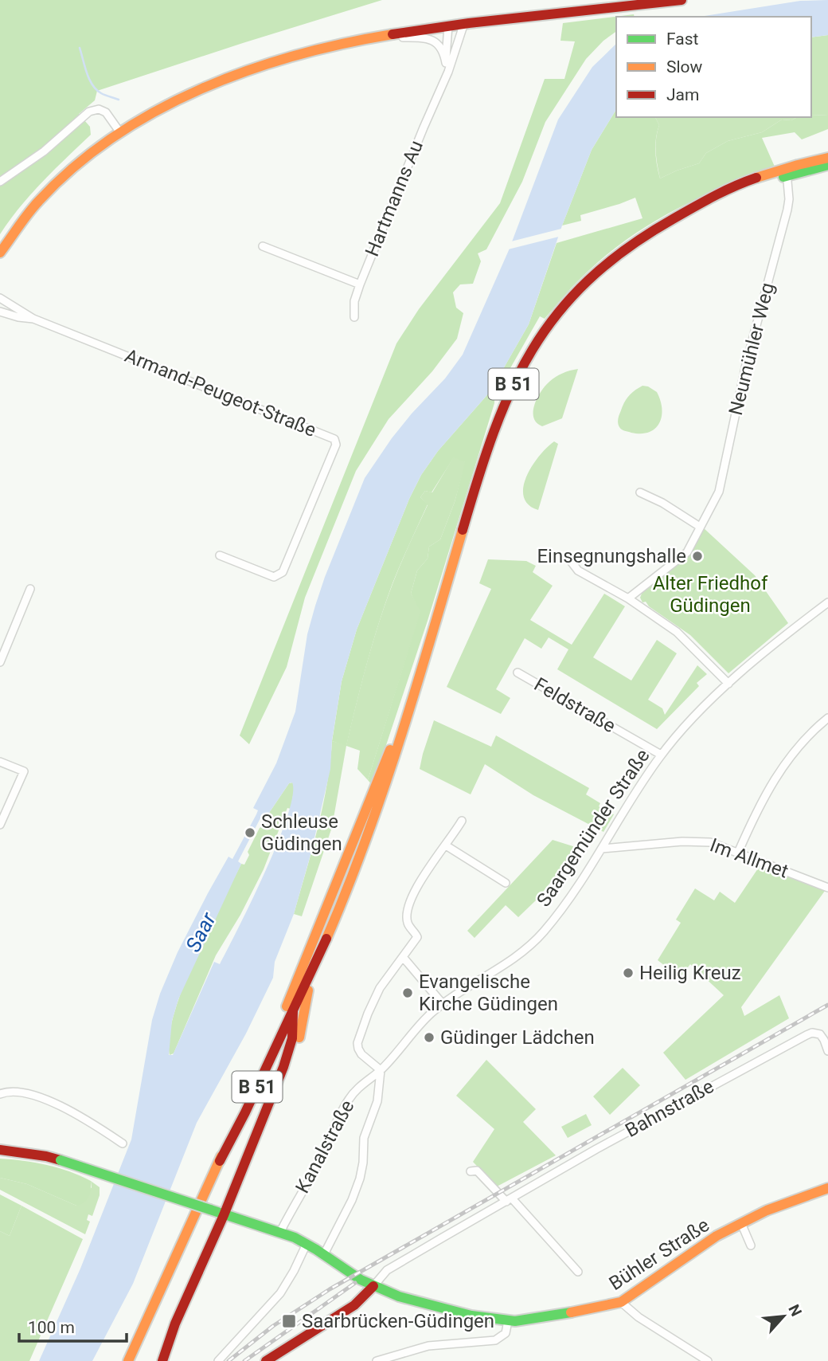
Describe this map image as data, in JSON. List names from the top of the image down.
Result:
{
  "streets": {
    "main road": ["B 51", "Bühler Straße"],
    "street": [
      "Hartmanns Au",
      "Neumühler Weg",
      "Armand-Peugeot-Straße",
      "Feldstraße",
      "Saargemünder Straße",
      "Im Allmet",
      "Bahnstraße",
      "Kanalstraße"
    ]
  },
  "crossings": [
    ["Neumühler Weg", "B 51"],
    ["Feldstraße", "Saargemünder Straße"],
    ["Saargemünder Straße", "Im Allmet"],
    ["Saargemünder Straße", "Kanalstraße"],
    ["Bahnstraße", "Bühler Straße"],
    ["Kanalstraße", "Bühler Straße"]
  ],
  "water": ["Saar"],
  "parks": ["Alter Friedhof Güdingen"],
  "places": {
    "other": [
      "Einsegnungshalle",
      "Schleuse Güdingen",
      "Heilig Kreuz",
      "Evangelische Kirche Güdingen",
      "Güdinger Lädchen"
    ],
    "transit": ["Saarbrücken-Güdingen"]
  },
  "legend": ["Fast", "Slow", "Jam"],
  "scale_bar": "100 m",
  "north": "top right"
}
